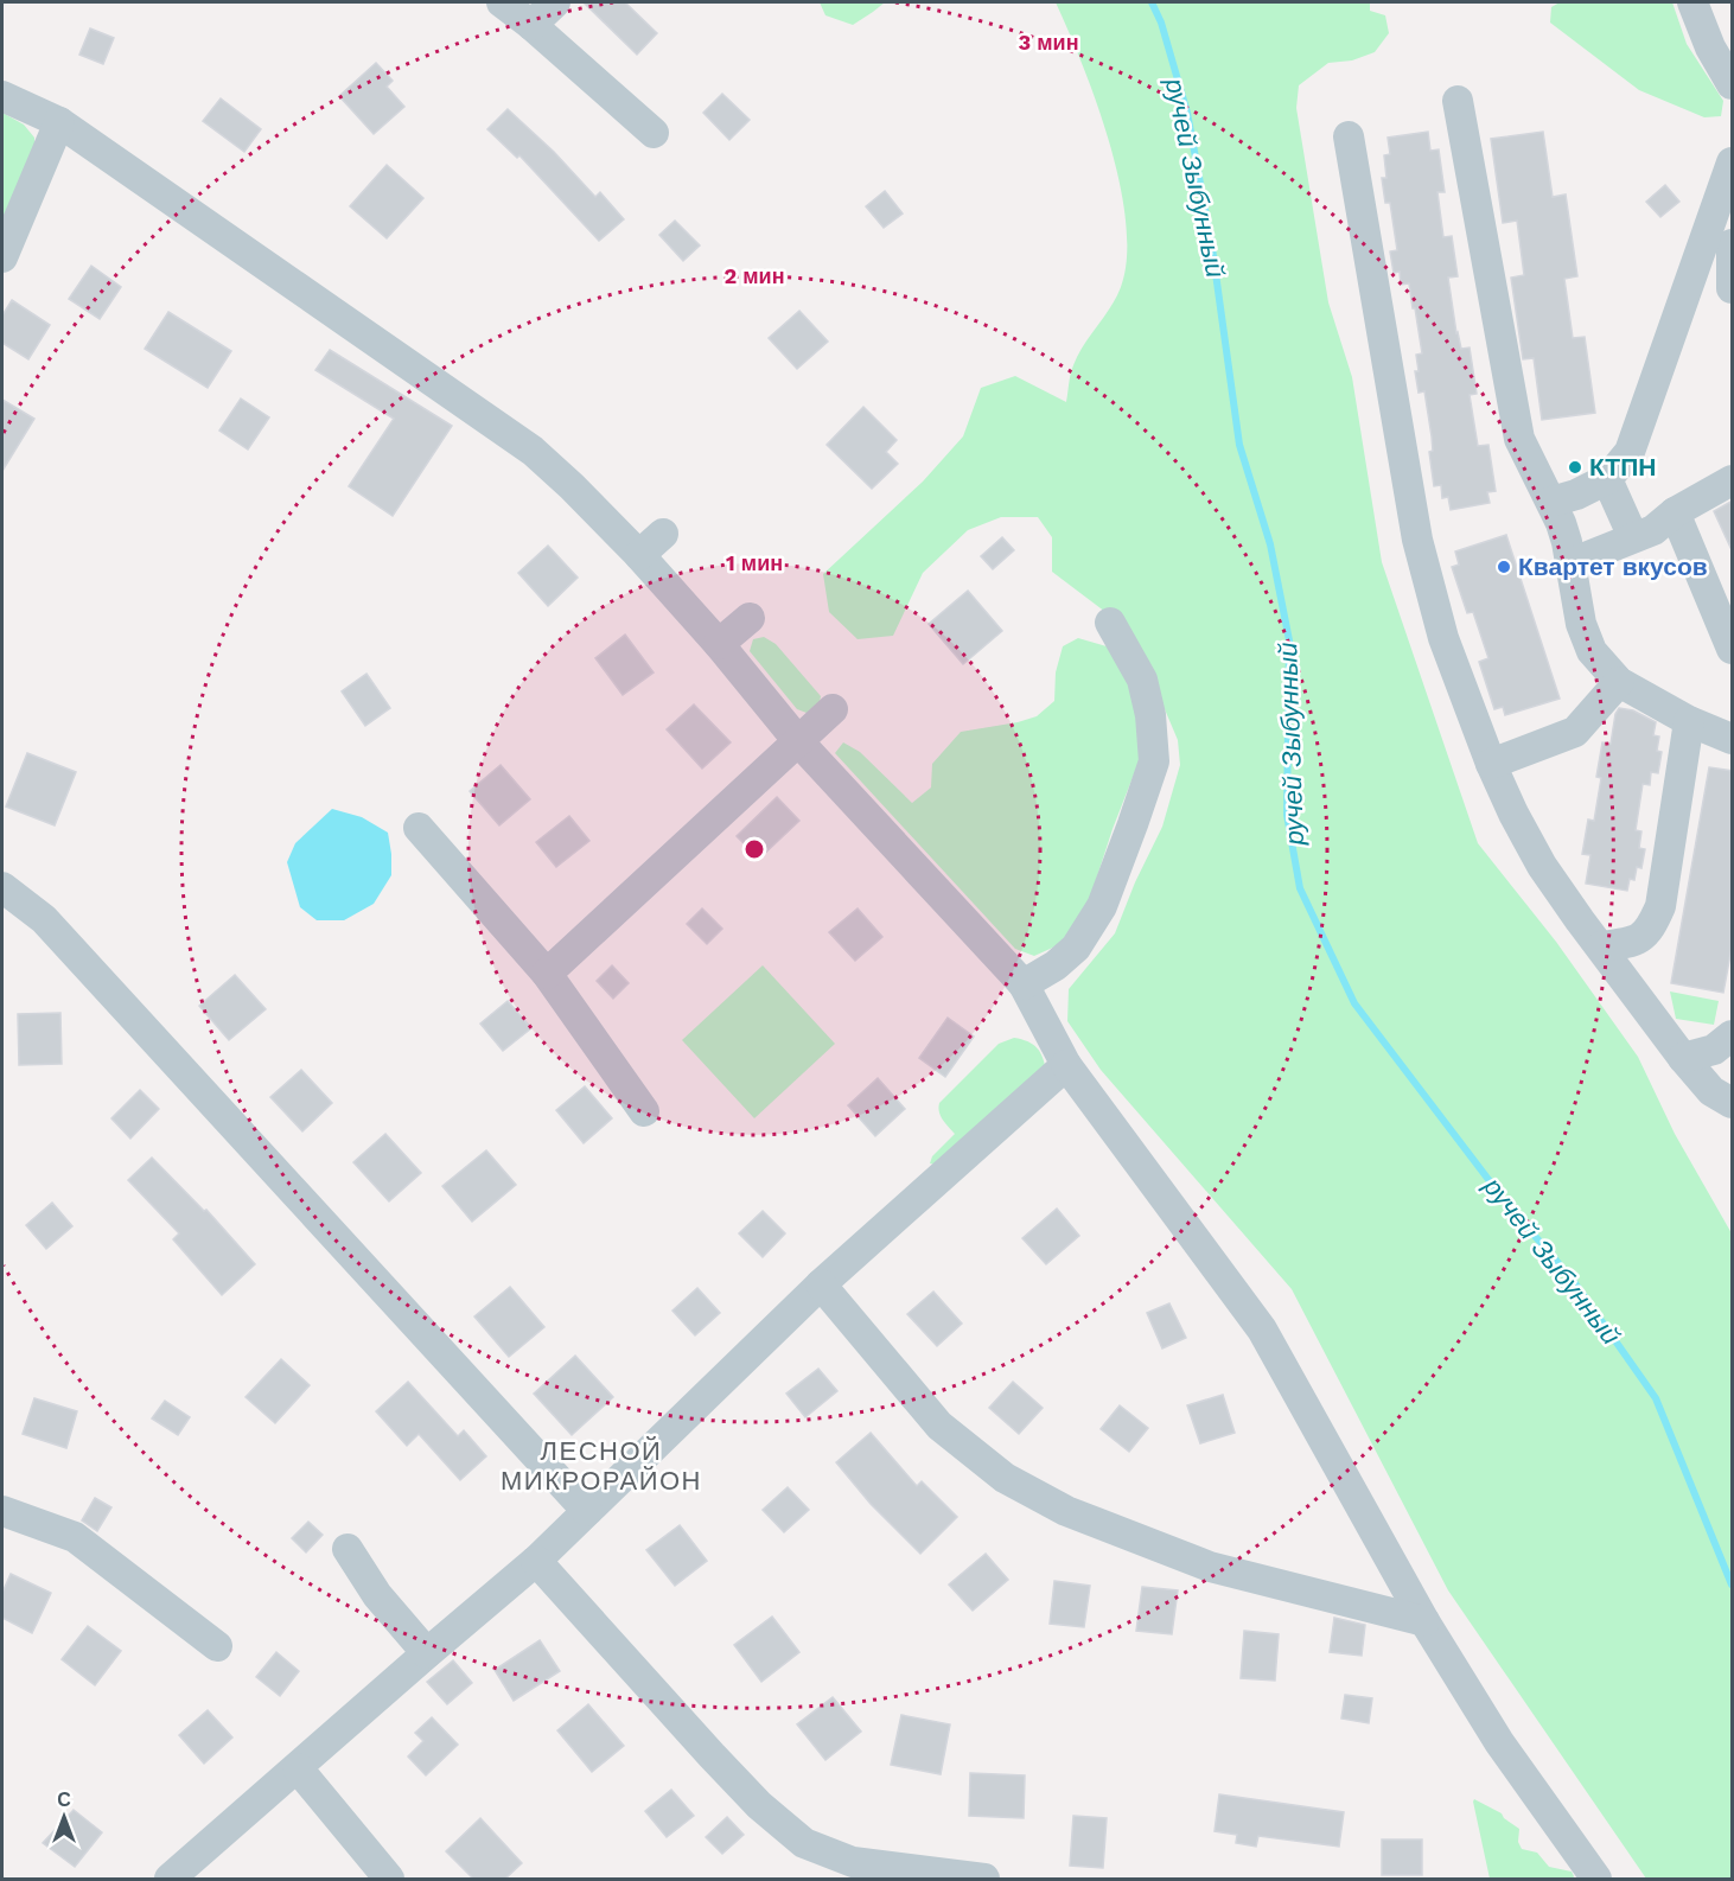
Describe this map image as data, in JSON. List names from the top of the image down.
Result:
{
  "districts": ["ЛЕСНОЙ МИКРОРАЙОН"],
  "water": ["ручей Зыбунный"],
  "places": ["КТПН", "Квартет вкусов"],
  "north": "top",
  "rings": ["3 мин", "2 мин", "1 мин"]
}
